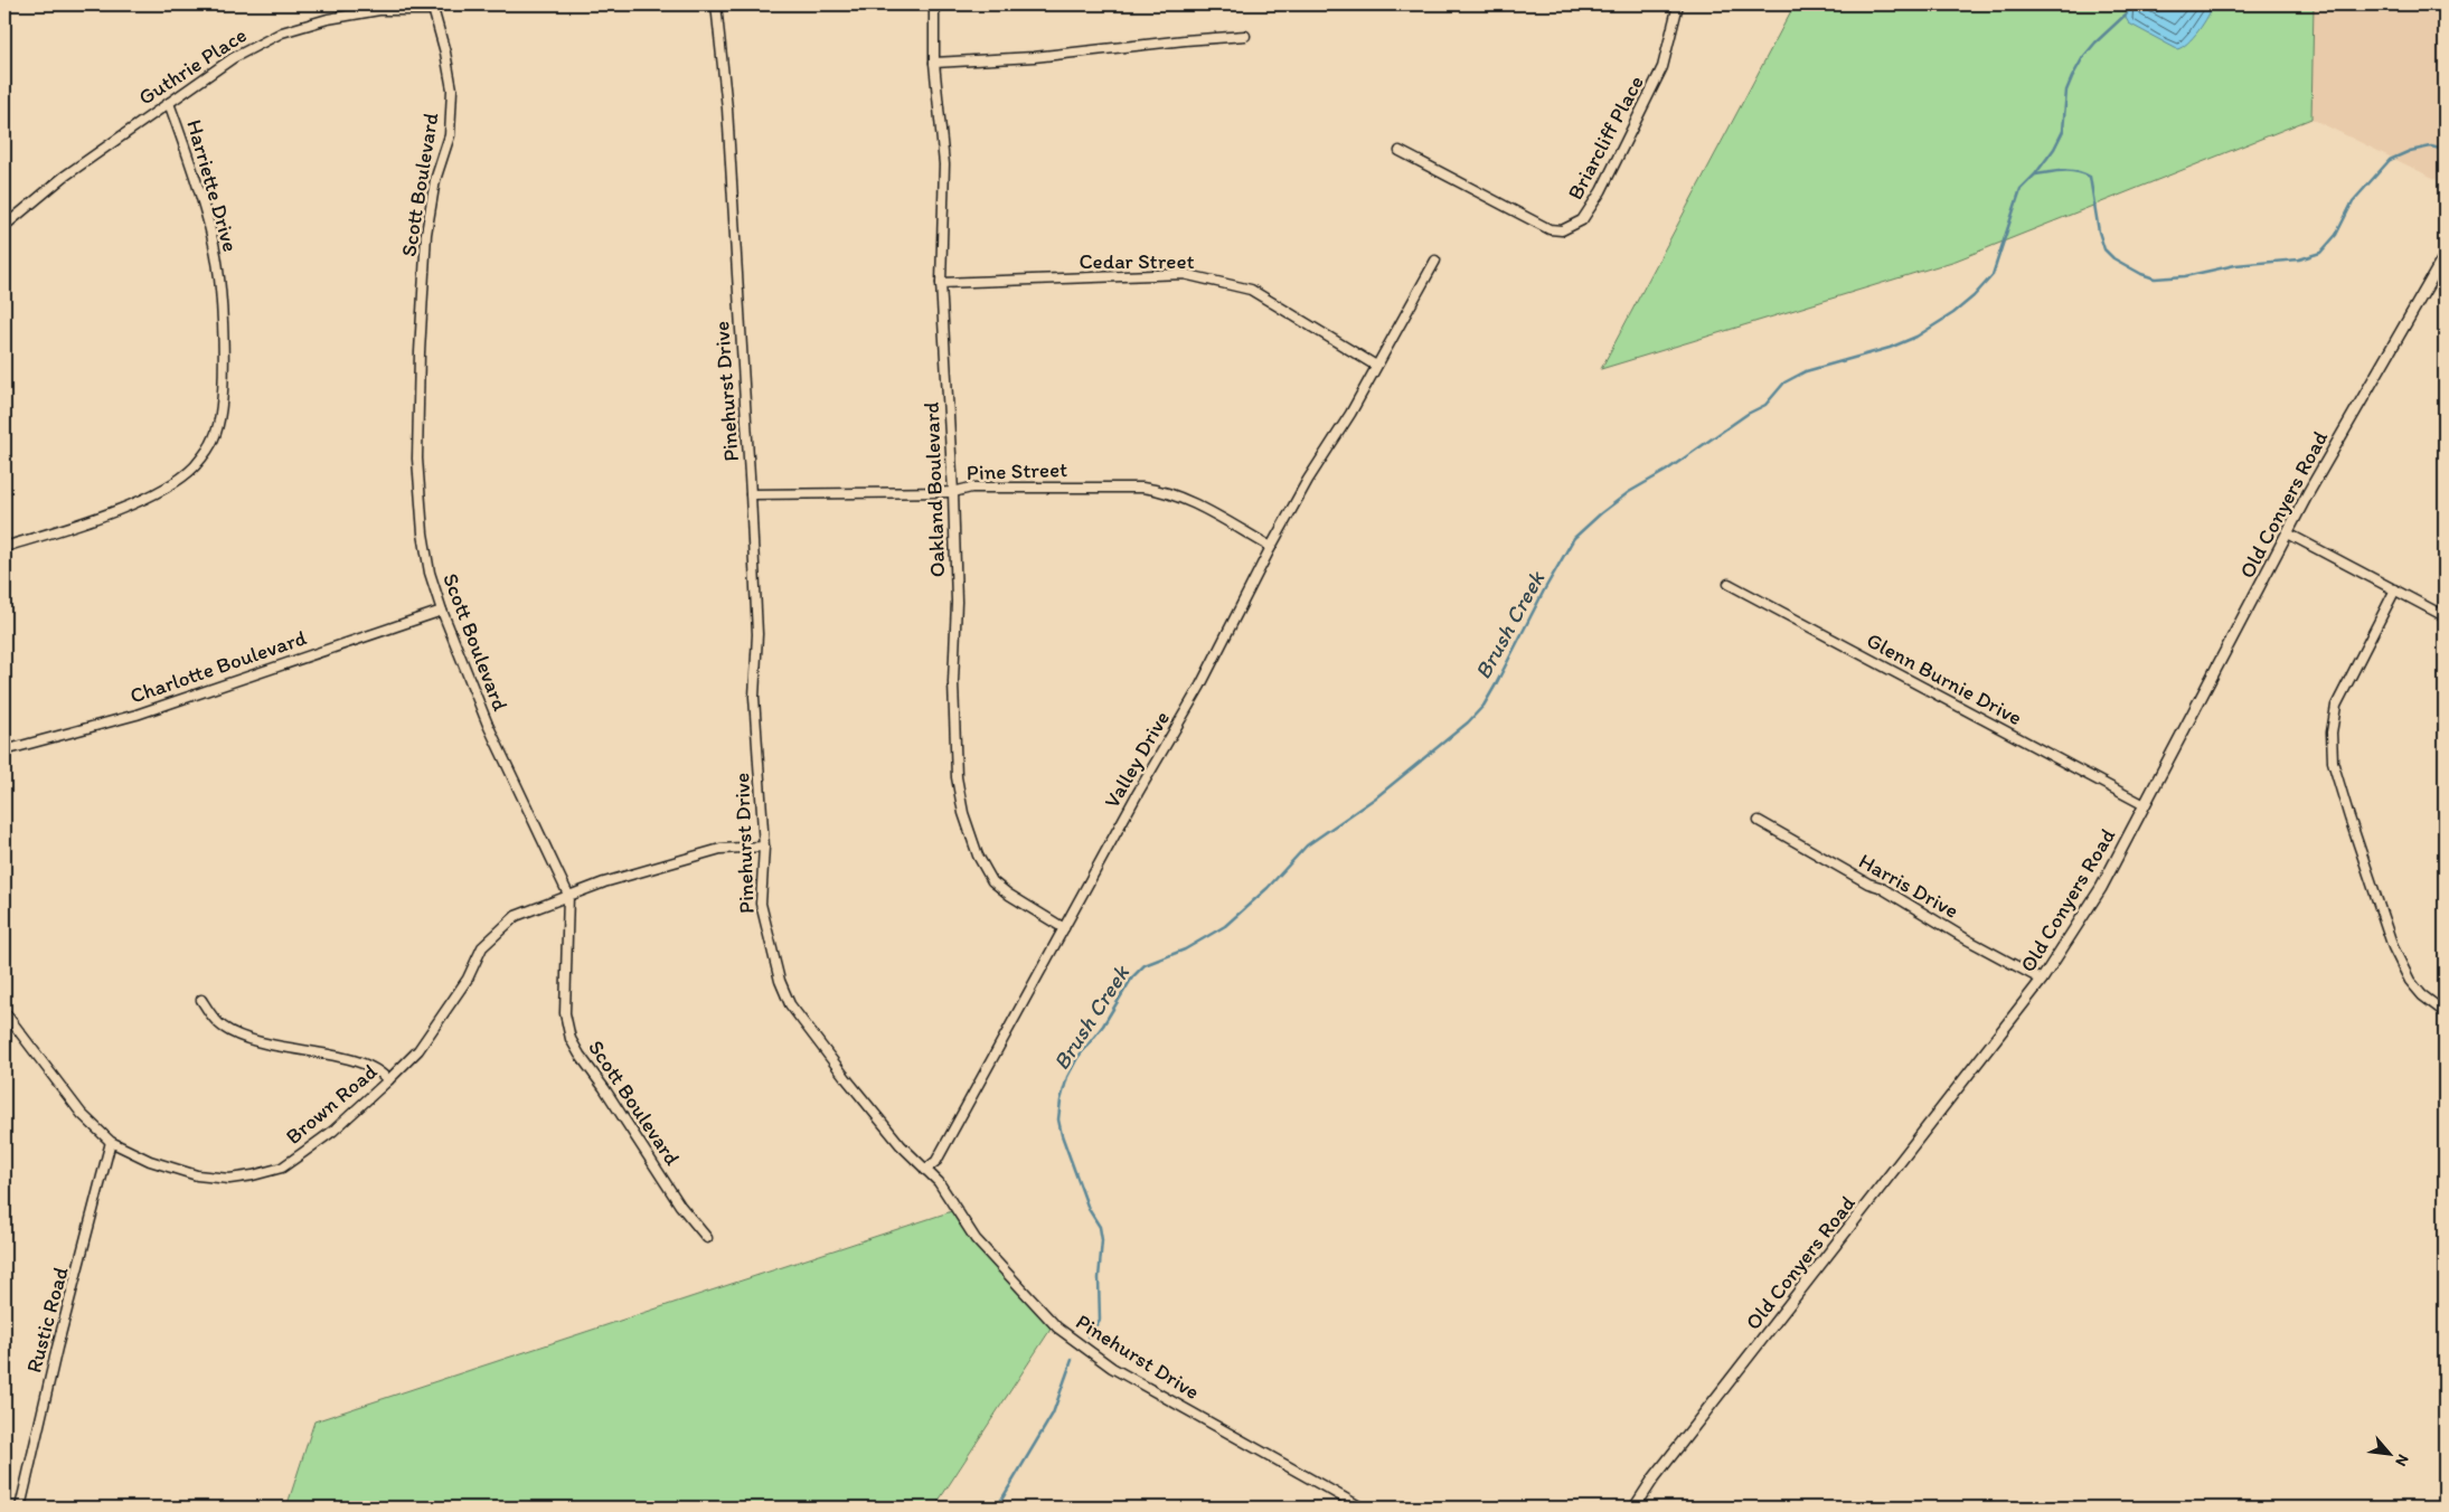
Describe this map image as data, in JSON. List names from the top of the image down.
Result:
{
  "streets": {
    "street": [
      "Guthrie Place",
      "Briarcliff Place",
      "Scott Boulevard",
      "Harriette Drive",
      "Cedar Street",
      "Pinehurst Drive",
      "Pine Street",
      "Oakland Boulevard",
      "Old Conyers Road",
      "Charlotte Boulevard",
      "Glenn Burnie Drive",
      "Valley Drive",
      "Harris Drive",
      "Brown Road",
      "Rustic Road"
    ]
  },
  "crossings": [
    ["Guthrie Place", "Scott Boulevard"],
    ["Guthrie Place", "Harriette Drive"],
    ["Scott Boulevard", "Charlotte Boulevard"],
    ["Scott Boulevard", "Brown Road"],
    ["Cedar Street", "Oakland Boulevard"],
    ["Cedar Street", "Valley Drive"],
    ["Pinehurst Drive", "Pine Street"],
    ["Pinehurst Drive", "Valley Drive"],
    ["Pinehurst Drive", "Brown Road"],
    ["Pine Street", "Oakland Boulevard"],
    ["Pine Street", "Valley Drive"],
    ["Oakland Boulevard", "Valley Drive"],
    ["Old Conyers Road", "Glenn Burnie Drive"],
    ["Old Conyers Road", "Harris Drive"],
    ["Brown Road", "Rustic Road"]
  ],
  "water": ["Brush Creek"],
  "north": "bottom right"
}
